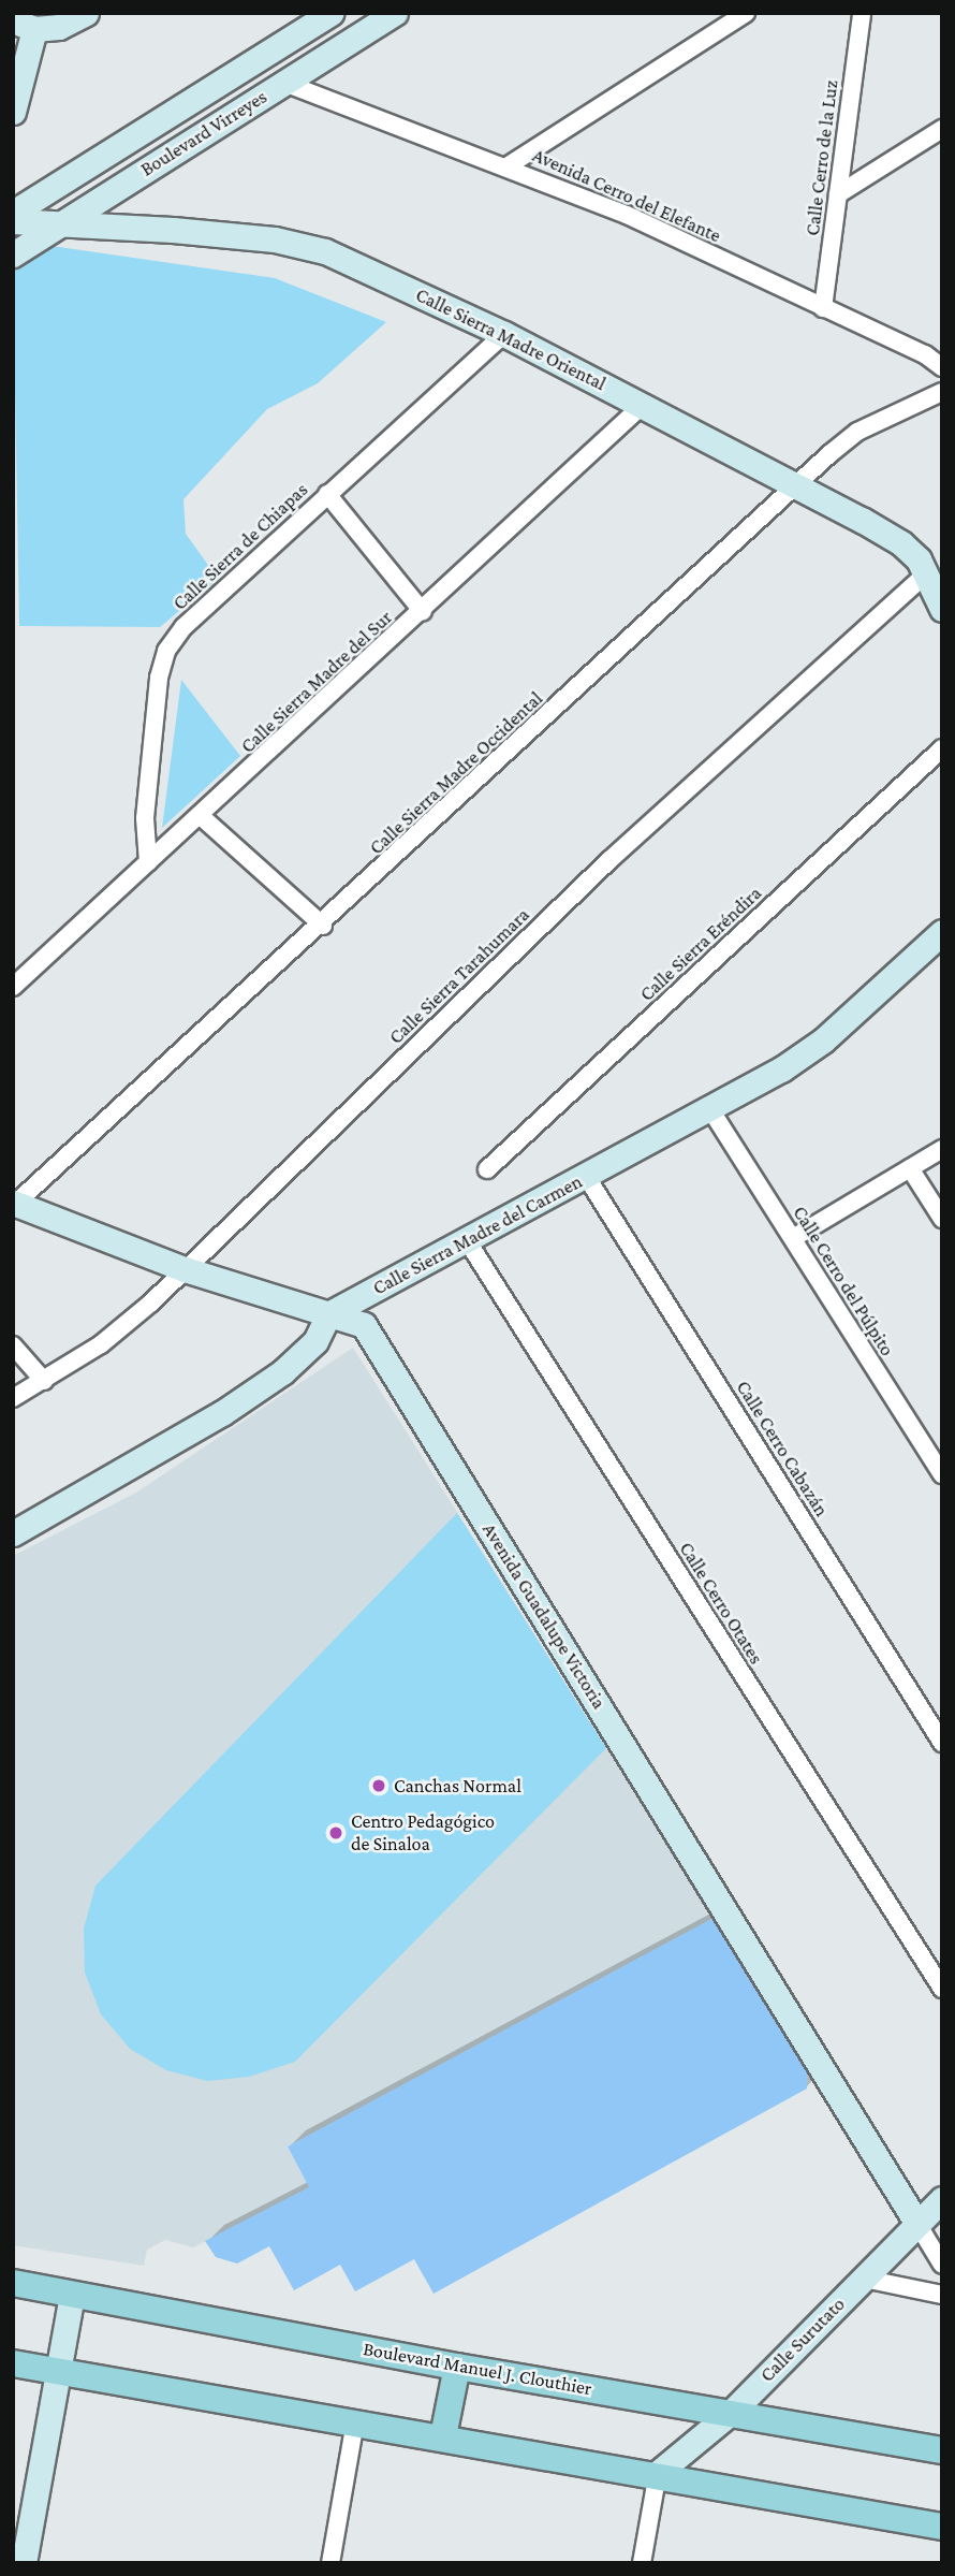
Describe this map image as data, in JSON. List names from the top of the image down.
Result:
{
  "streets": {
    "main road": ["Boulevard Manuel J. Clouthier"],
    "street": [
      "Boulevard Virreyes",
      "Calle Cerro de la Luz",
      "Avenida Cerro del Elefante",
      "Calle Sierra Madre Oriental",
      "Calle Sierra de Chiapas",
      "Calle Sierra Madre del Sur",
      "Calle Sierra Madre Occidental",
      "Calle Sierra Eréndira",
      "Calle Sierra Tarahumara",
      "Calle Sierra Madre del Carmen",
      "Calle Cerro del Púlpito",
      "Calle Cerro Cabazán",
      "Calle Cerro Otates",
      "Avenida Guadalupe Victoria",
      "Calle Surutato"
    ]
  },
  "crossings": [
    ["Boulevard Virreyes", "Avenida Cerro del Elefante"],
    ["Boulevard Virreyes", "Calle Sierra Madre Oriental"],
    ["Calle Cerro de la Luz", "Avenida Cerro del Elefante"],
    ["Calle Sierra Madre Oriental", "Calle Sierra de Chiapas"],
    ["Calle Sierra Madre Oriental", "Calle Sierra Madre del Sur"],
    ["Calle Sierra Madre Oriental", "Calle Sierra Madre Occidental"],
    ["Calle Sierra Madre Oriental", "Calle Sierra Tarahumara"],
    ["Calle Sierra de Chiapas", "Calle Sierra Madre del Sur"],
    ["Calle Sierra Madre Occidental", "Avenida Guadalupe Victoria"],
    ["Calle Sierra Tarahumara", "Avenida Guadalupe Victoria"],
    ["Calle Sierra Madre del Carmen", "Calle Cerro del Púlpito"],
    ["Calle Sierra Madre del Carmen", "Calle Cerro Cabazán"],
    ["Calle Sierra Madre del Carmen", "Calle Cerro Otates"],
    ["Calle Sierra Madre del Carmen", "Avenida Guadalupe Victoria"],
    ["Avenida Guadalupe Victoria", "Calle Surutato"],
    ["Calle Surutato", "Boulevard Manuel J. Clouthier"]
  ],
  "places": ["Canchas Normal", "Centro Pedagógico de Sinaloa"]
}
